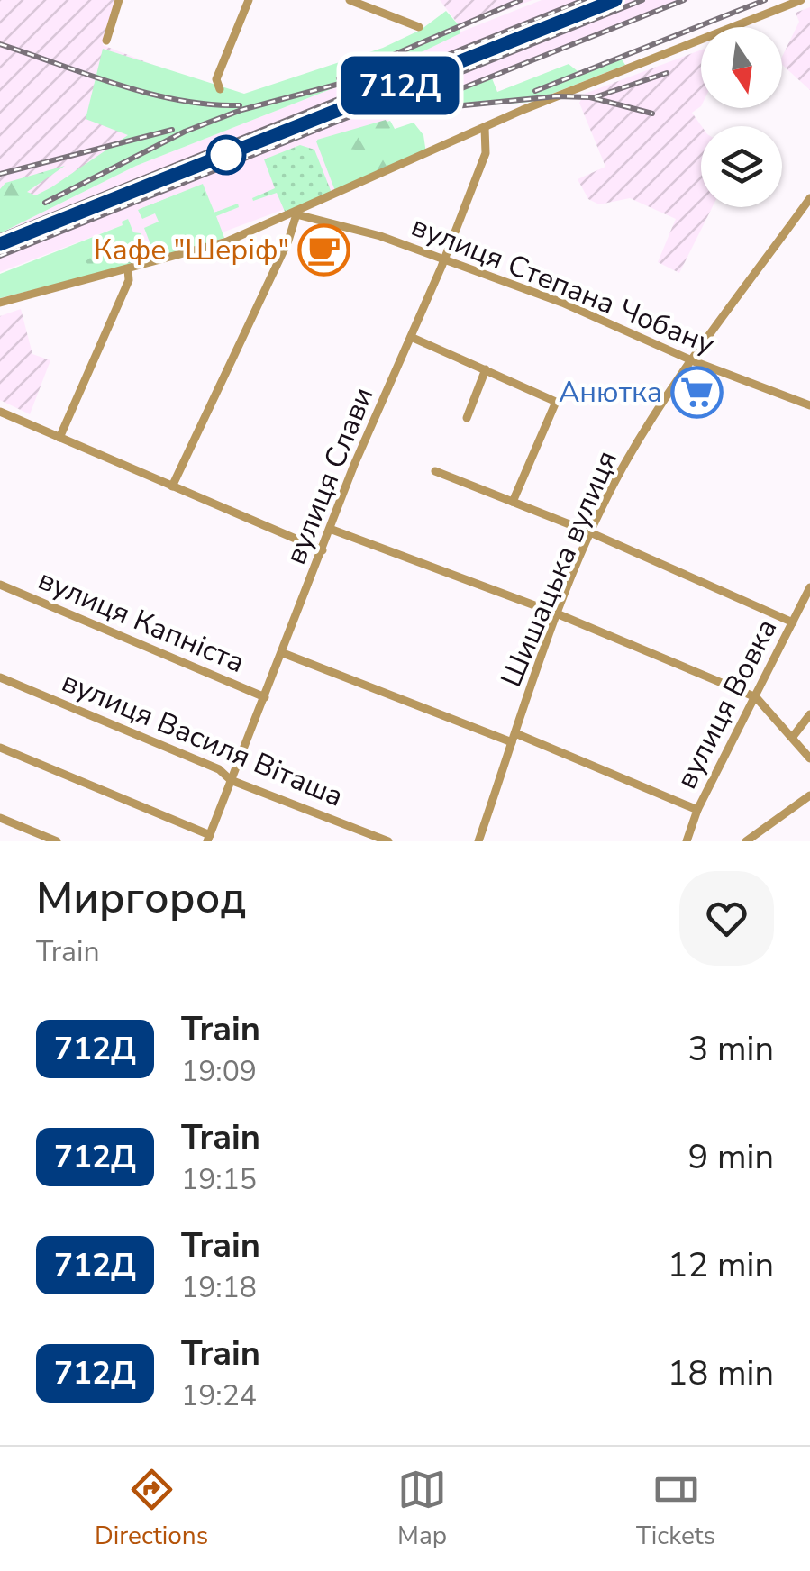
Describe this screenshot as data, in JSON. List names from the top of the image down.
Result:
{
  "streets": {
    "street": [
      "вулиця Степана Чобану",
      "вулиця Слави",
      "Шишацька вулиця",
      "вулиця Капніста",
      "вулиця Вовка",
      "вулиця Василя Віташа"
    ]
  },
  "crossings": [
    ["вулиця Степана Чобану", "вулиця Слави"],
    ["вулиця Степана Чобану", "Шишацька вулиця"],
    ["вулиця Слави", "вулиця Капніста"],
    ["вулиця Слави", "вулиця Василя Віташа"],
    ["Шишацька вулиця", "вулиця Капніста"],
    ["вулиця Капніста", "вулиця Вовка"]
  ],
  "places": {
    "cafe": ["Кафе \"Шеріф\""],
    "supermarket": ["Анютка"]
  },
  "north": "bottom",
  "page": {
    "on_map": "712Д",
    "heading": ["Миргород", "Train"],
    "list": [
      {
        "mark": "712Д",
        "name": "Train",
        "note": "19:09",
        "value": "3 min"
      },
      {
        "mark": "712Д",
        "name": "Train",
        "note": "19:15",
        "value": "9 min"
      },
      {
        "mark": "712Д",
        "name": "Train",
        "note": "19:18",
        "value": "12 min"
      },
      {
        "mark": "712Д",
        "name": "Train",
        "note": "19:24",
        "value": "18 min"
      }
    ],
    "tabs": ["Directions", "Map", "Tickets"]
  }
}
